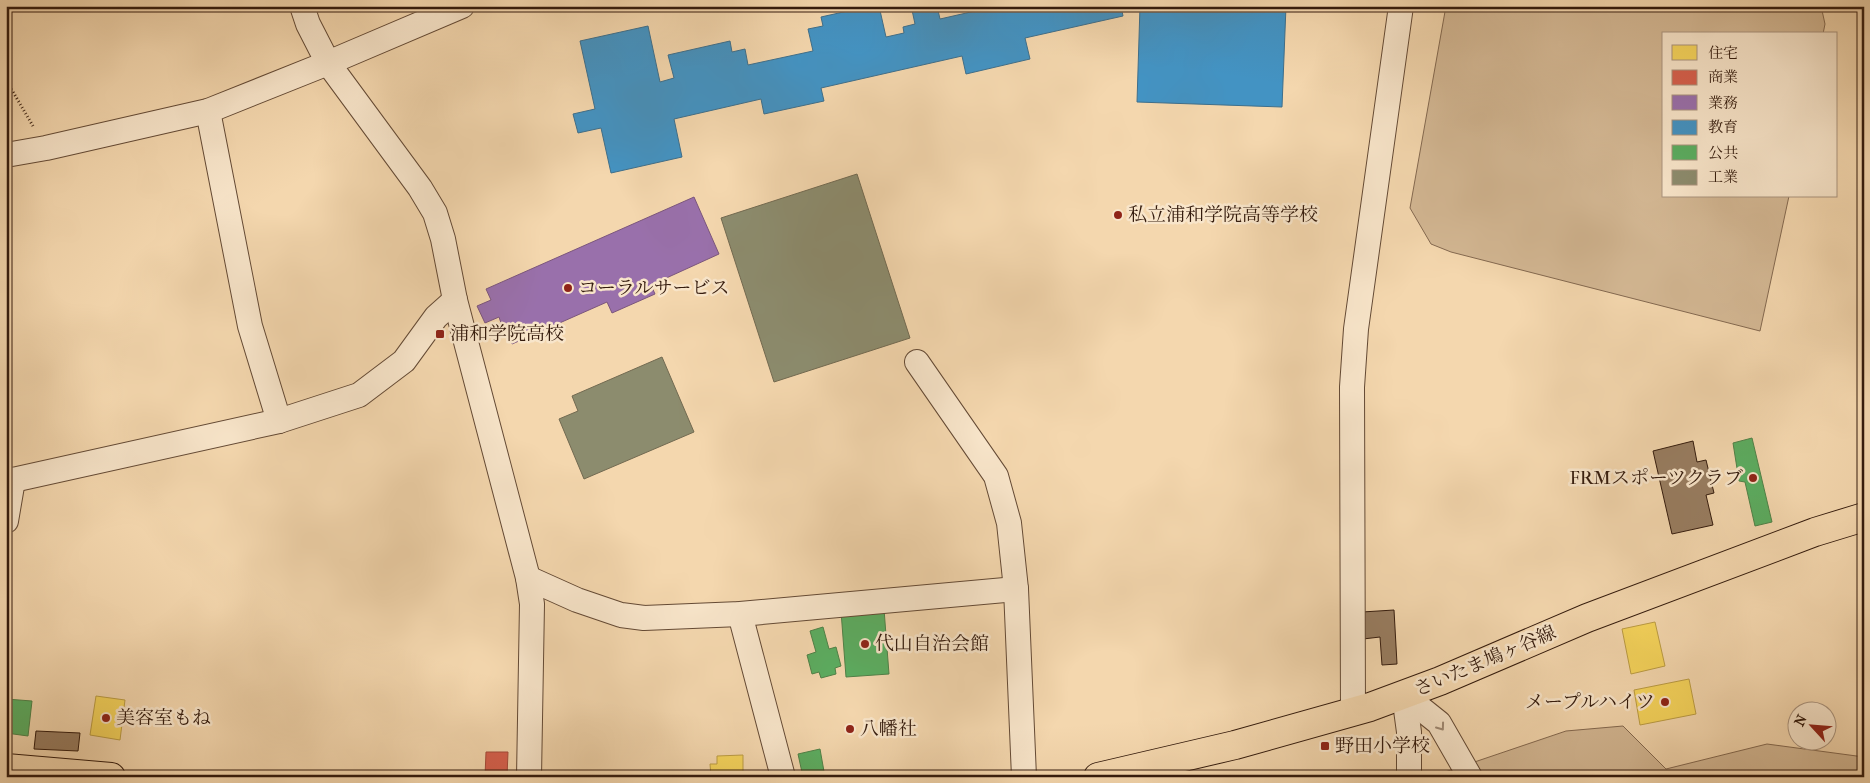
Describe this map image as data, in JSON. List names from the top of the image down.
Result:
{
  "streets": {
    "main road": ["さいたま鳩ヶ谷線"]
  },
  "places": {
    "other": [
      "私立浦和学院高等学校",
      "コーラルサービス",
      "FRMスポーツクラブ",
      "代山自治会館",
      "メープルハイツ",
      "美容室もね",
      "八幡社"
    ],
    "transit": ["浦和学院高校", "野田小学校"]
  },
  "legend": [
    "住宅",
    "商業",
    "業務",
    "教育",
    "公共",
    "工業"
  ],
  "north": "top left"
}
